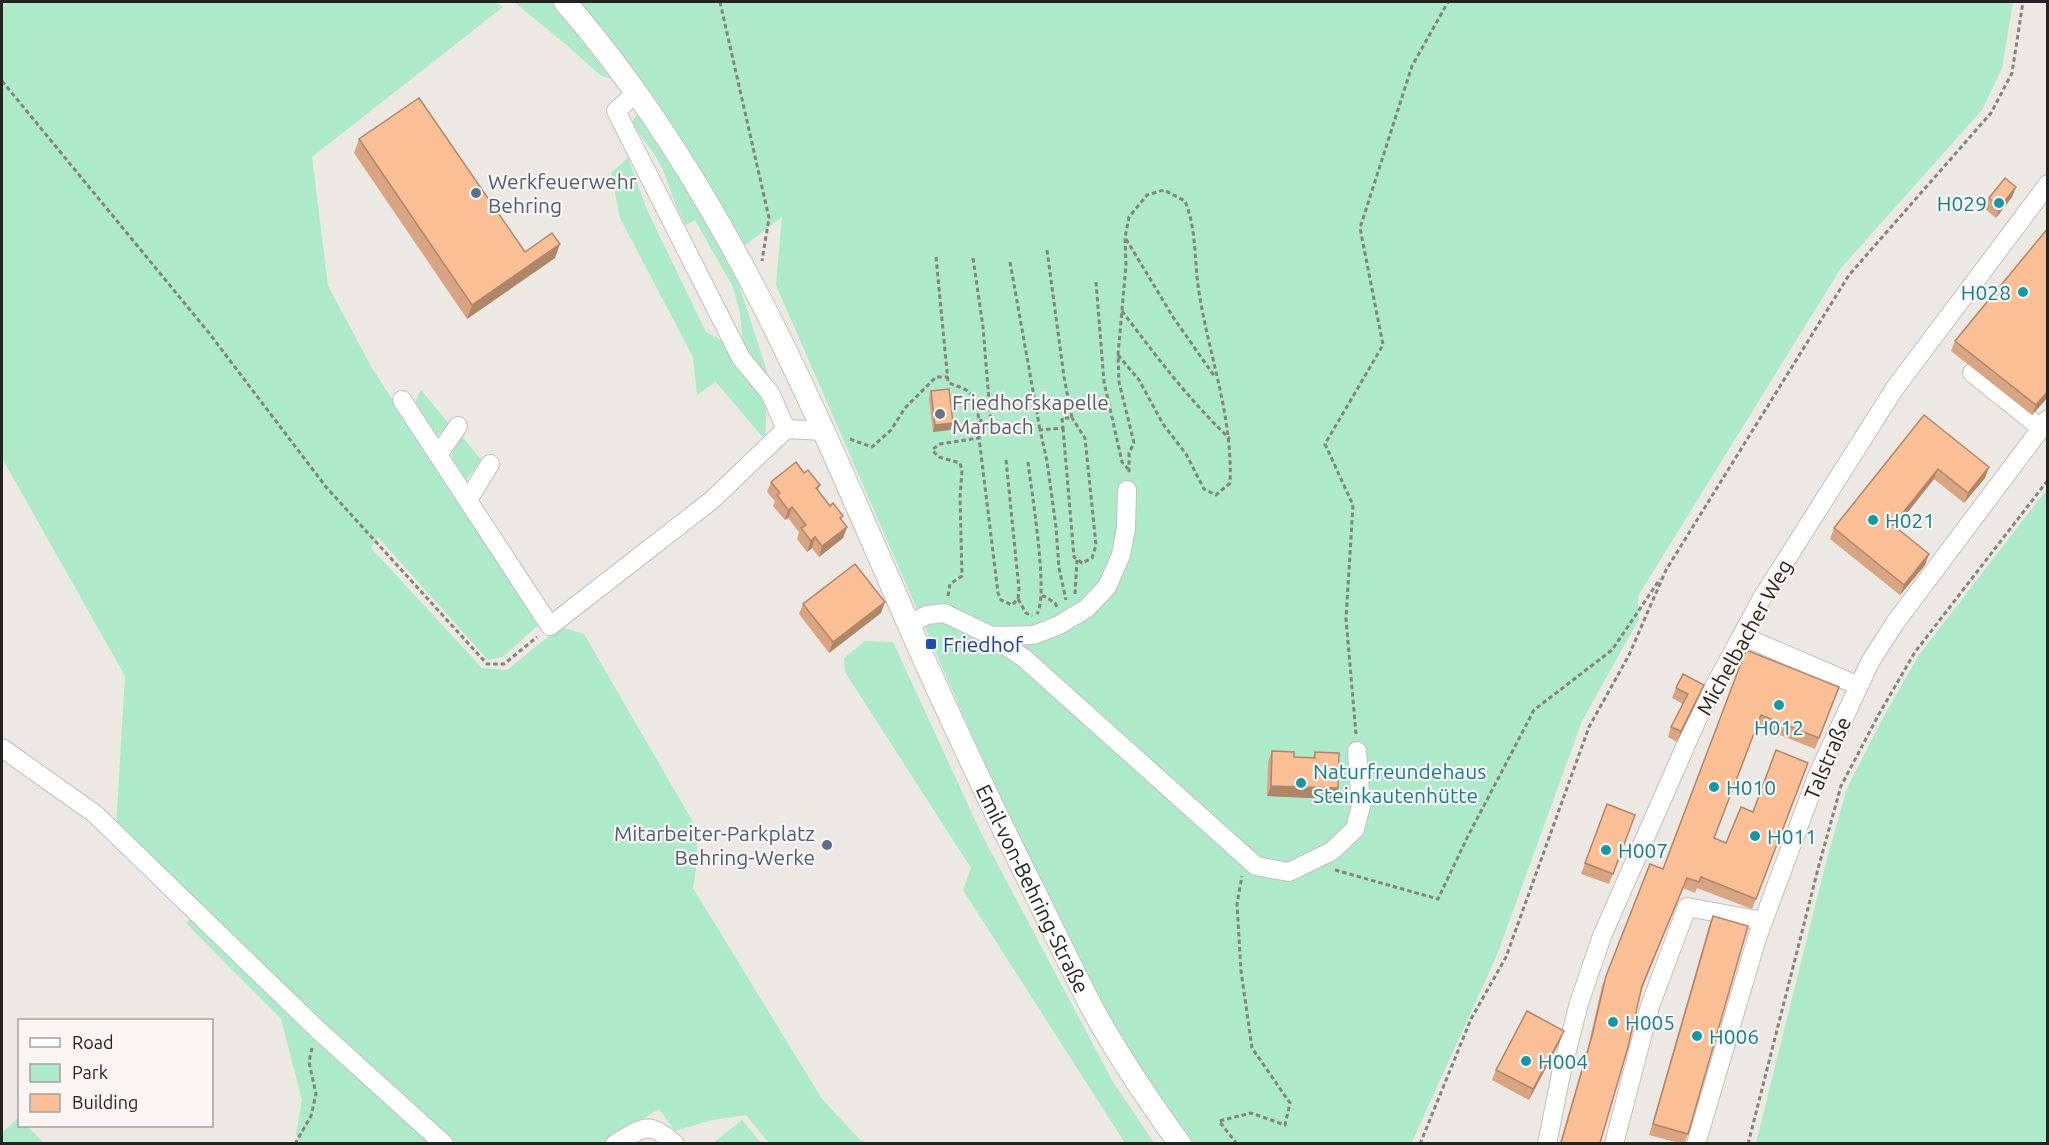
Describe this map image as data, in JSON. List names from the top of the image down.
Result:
{
  "streets": {
    "main road": ["Emil-von-Behring-Straße"],
    "street": ["Michelbacher Weg", "Talstraße"]
  },
  "places": {
    "other": [
      "Werkfeuerwehr Behring",
      "H029",
      "H028",
      "Friedhofskapelle Marbach",
      "H021",
      "H012",
      "Naturfreundehaus Steinkautenhütte",
      "H010",
      "H011",
      "Mitarbeiter-Parkplatz Behring-Werke",
      "H007",
      "H005",
      "H006",
      "H004"
    ],
    "transit": ["Friedhof"]
  },
  "legend": ["Road", "Park", "Building"]
}
